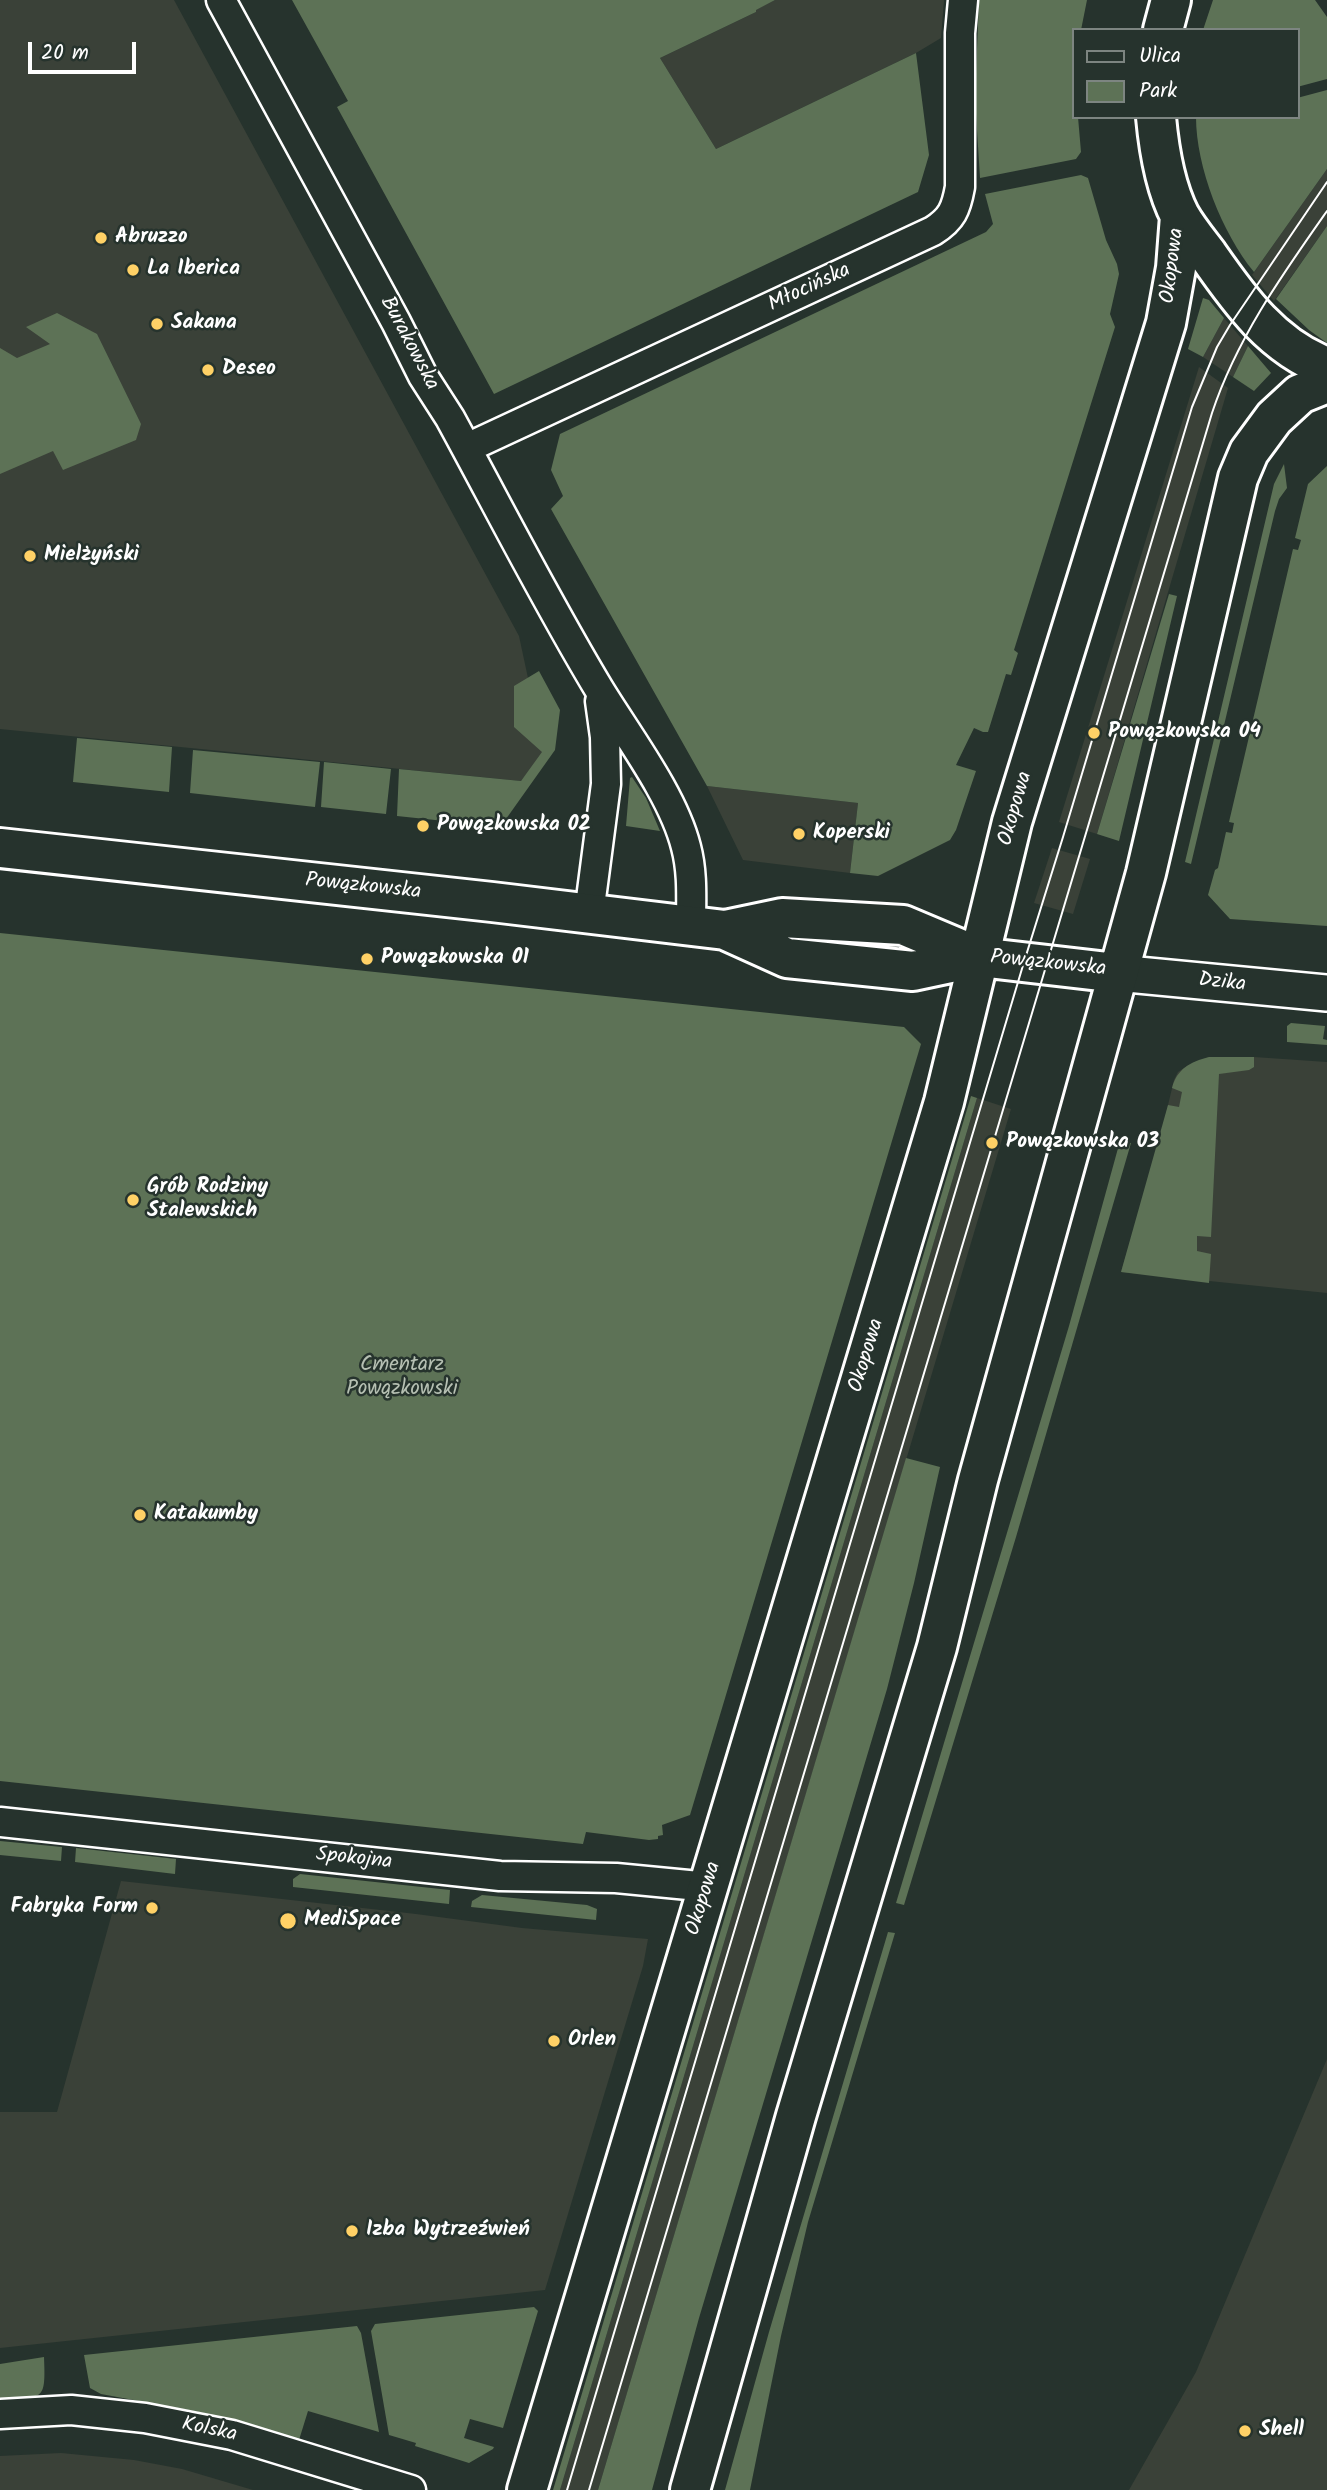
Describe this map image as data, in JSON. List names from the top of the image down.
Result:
{
  "streets": {
    "main road": ["Okopowa", "Powązkowska"],
    "street": [
      "Młocińska",
      "Burakowska",
      "Dzika",
      "Spokojna",
      "Kolska"
    ]
  },
  "crossings": [
    ["Okopowa", "Powązkowska"],
    ["Okopowa", "Spokojna"],
    ["Młocińska", "Burakowska"],
    ["Burakowska", "Powązkowska"],
    ["Powązkowska", "Dzika"]
  ],
  "parks": ["Cmentarz Powązkowski"],
  "places": [
    "Abruzzo",
    "La Iberica",
    "Sakana",
    "Deseo",
    "Mielżyński",
    "Powązkowska 04",
    "Powązkowska 02",
    "Koperski",
    "Powązkowska 01",
    "Powązkowska 03",
    "Grób Rodziny Stalewskich",
    "Katakumby",
    "Fabryka Form",
    "MediSpace",
    "Orlen",
    "Izba Wytrzeźwień",
    "Shell"
  ],
  "legend": ["Ulica", "Park"],
  "scale_bar": "20 m"
}
